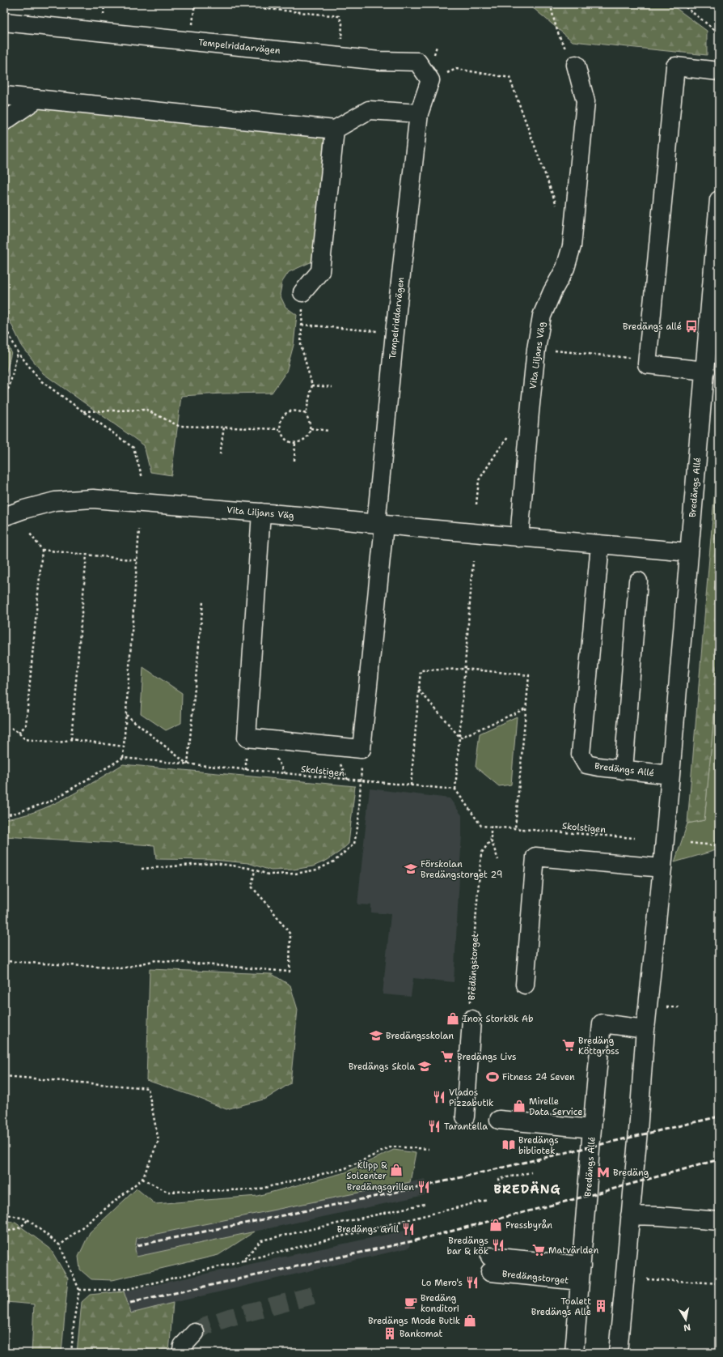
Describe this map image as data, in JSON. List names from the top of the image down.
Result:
{
  "streets": {
    "street": [
      "Tempelriddarvägen",
      "Vita Liljans Väg",
      "Bredängs Allé",
      "Bredängstorget"
    ],
    "path": ["Skolstigen"]
  },
  "crossings": [
    ["Tempelriddarvägen", "Vita Liljans Väg"],
    ["Vita Liljans Väg", "Bredängs Allé"],
    ["Bredängs Allé", "Bredängstorget"]
  ],
  "districts": ["BREDÄNG"],
  "places": {
    "bus stop": ["Bredängs allé"],
    "school or university": ["Förskolan Bredängstorget 29", "Bredängsskolan", "Bredängs Skola"],
    "shop": [
      "Inox Storkök Ab",
      "Mirelle Data Service",
      "Klipp & Solcenter",
      "Pressbyrån",
      "Bredängs Mode Butik"
    ],
    "supermarket": ["Bredäng Köttgross", "Bredängs Livs", "Matvärlden"],
    "sports": ["Fitness 24 Seven"],
    "restaurant": [
      "Vlados Pizzabutik",
      "Tarantella",
      "Bredängsgrillen",
      "Bredängs Grill",
      "Bredängs bar & kök",
      "Lo Mero's"
    ],
    "library": ["Bredängs bibliotek"],
    "metro station": ["Bredäng"],
    "cafe": ["Bredäng konditori"],
    "building": ["Toalett Bredängs Alle", "Bankomat"]
  },
  "north": "bottom"
}
